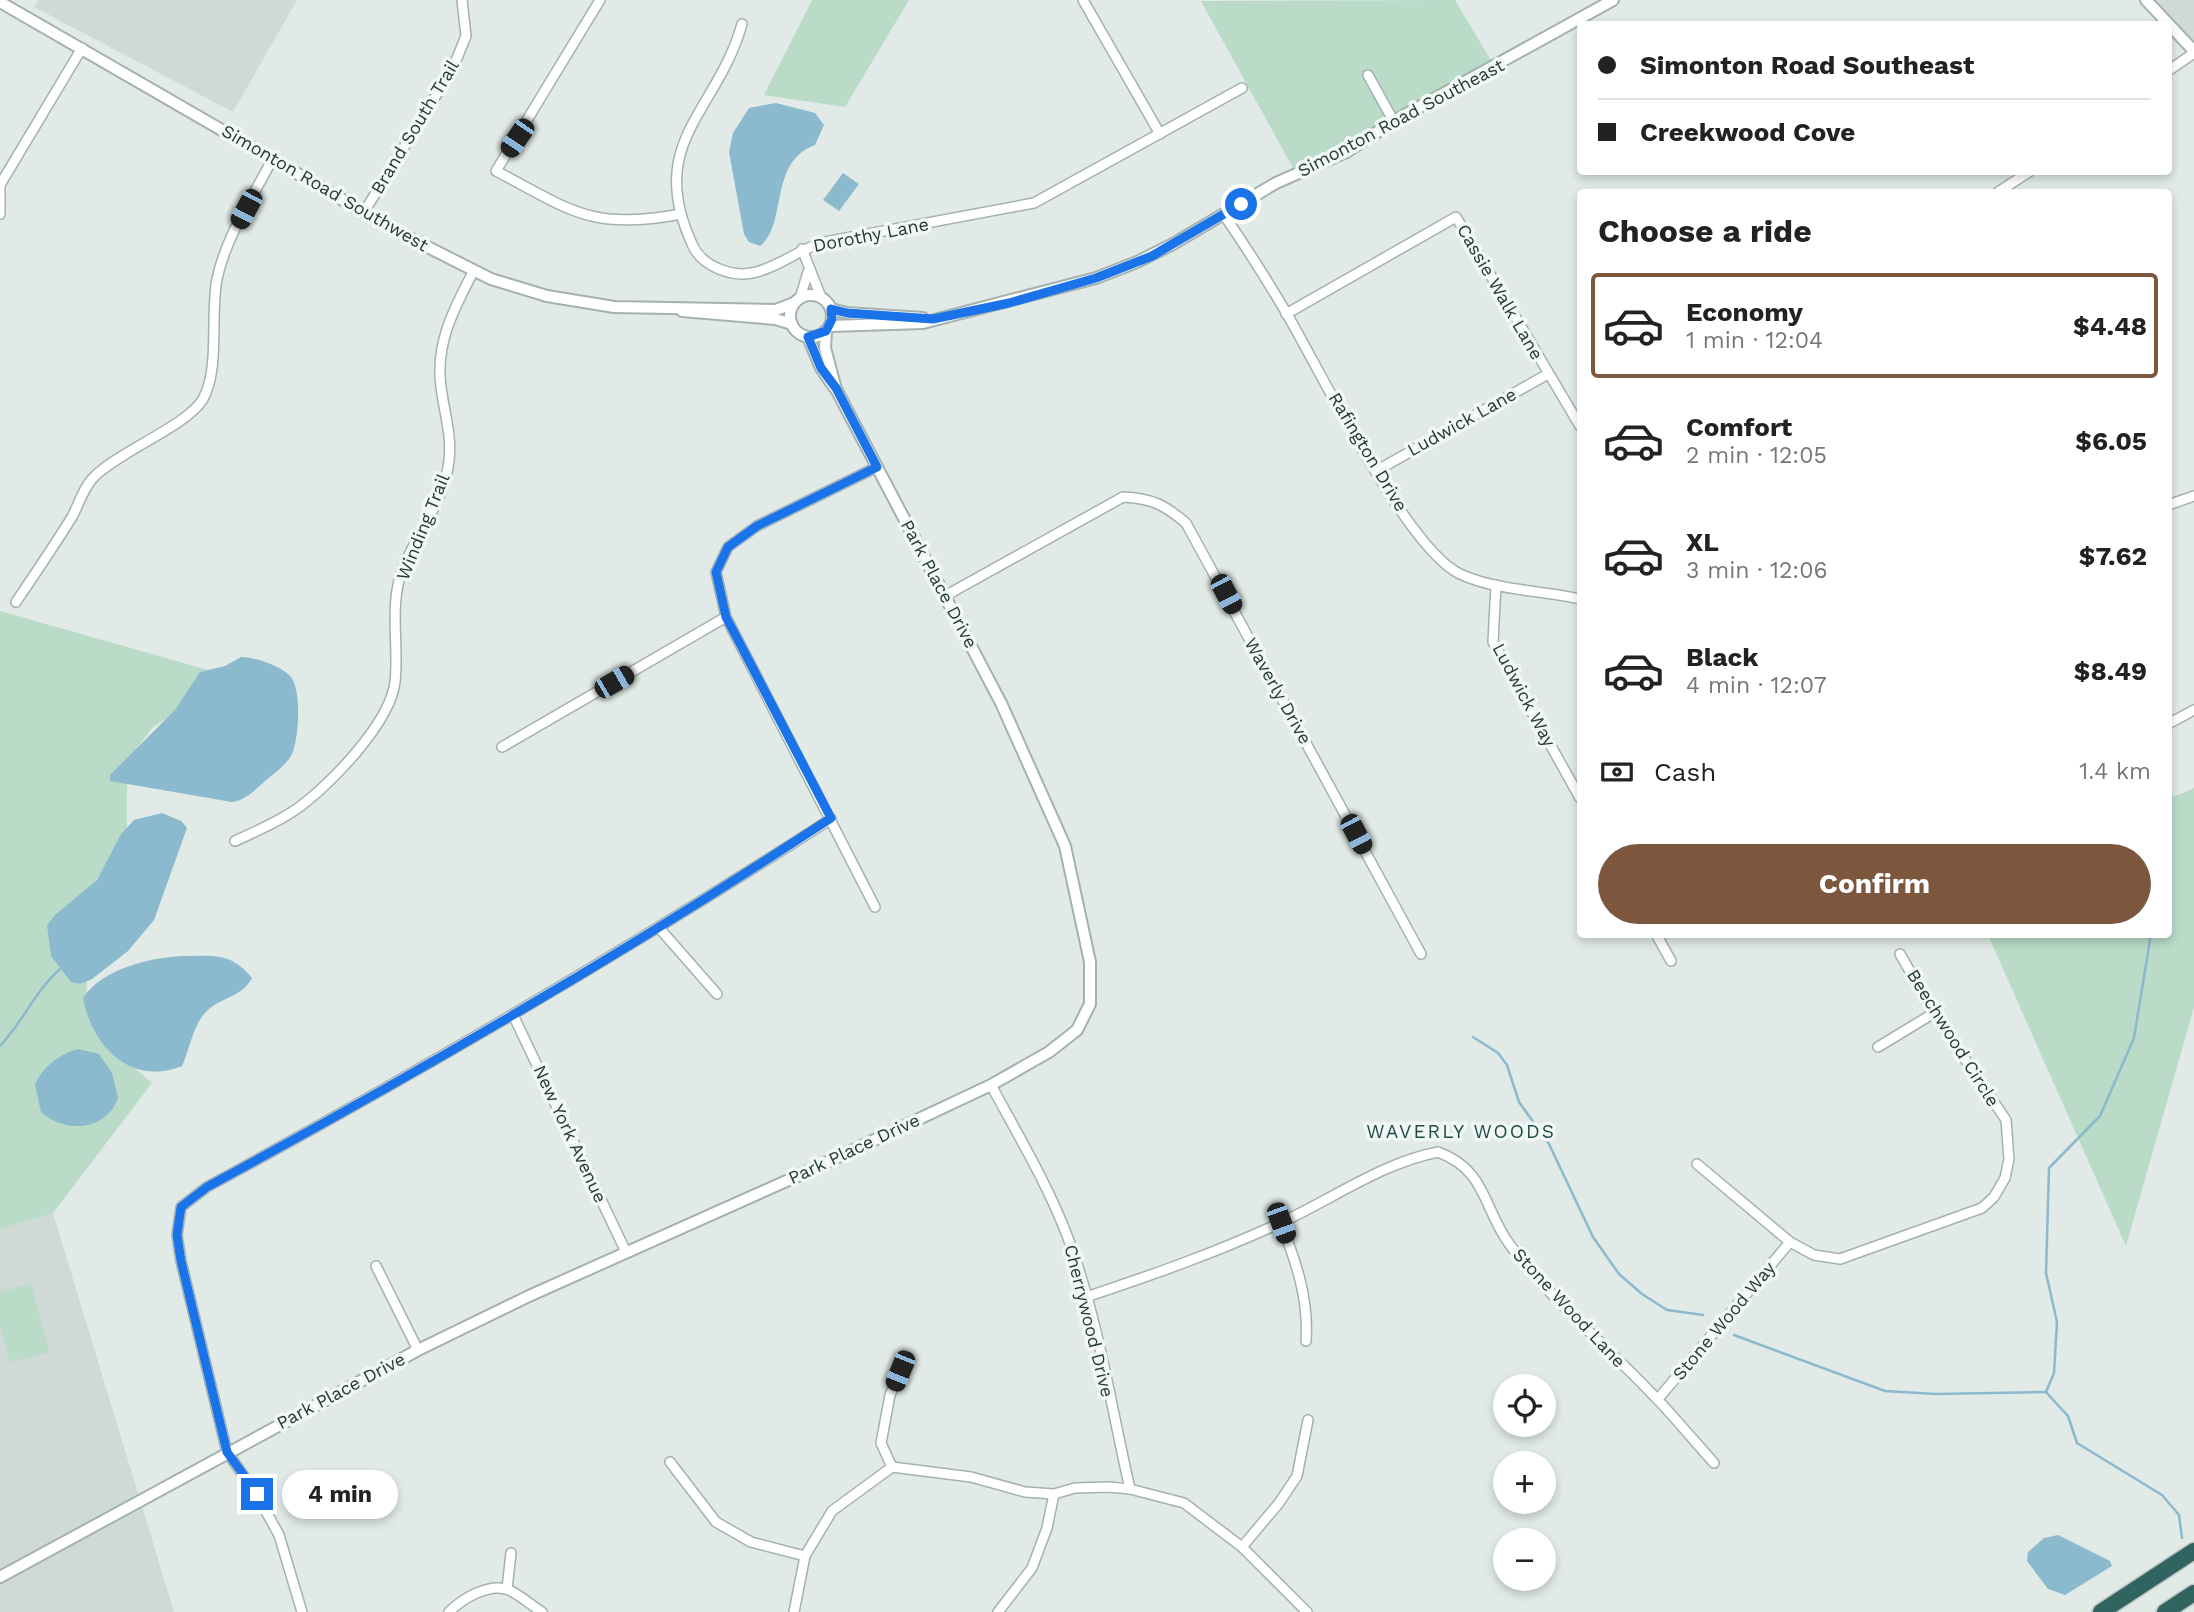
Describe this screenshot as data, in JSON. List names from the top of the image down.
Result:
{
  "streets": {
    "street": [
      "Simonton Road Southeast",
      "Brand South Trail",
      "Simonton Road Southwest",
      "Dorothy Lane",
      "Cassie Walk Lane",
      "Ludwick Lane",
      "Rafington Drive",
      "Winding Trail",
      "Park Place Drive",
      "Waverly Drive",
      "Ludwick Way",
      "Beechwood Circle",
      "New York Avenue",
      "Stone Wood Lane",
      "Cherrywood Drive",
      "Stone Wood Way"
    ]
  },
  "crossings": [
    ["Simonton Road Southeast", "Rafington Drive"],
    ["Brand South Trail", "Simonton Road Southwest"],
    ["Simonton Road Southwest", "Winding Trail"],
    ["Simonton Road Southwest", "Park Place Drive"],
    ["Cassie Walk Lane", "Ludwick Lane"],
    ["Cassie Walk Lane", "Rafington Drive"],
    ["Ludwick Lane", "Rafington Drive"],
    ["Rafington Drive", "Ludwick Way"],
    ["Park Place Drive", "Waverly Drive"],
    ["Park Place Drive", "New York Avenue"],
    ["Park Place Drive", "Cherrywood Drive"],
    ["Beechwood Circle", "Stone Wood Way"],
    ["Stone Wood Lane", "Cherrywood Drive"],
    ["Stone Wood Lane", "Stone Wood Way"]
  ],
  "districts": ["WAVERLY WOODS"],
  "page": {
    "banner": ["Simonton Road Southeast", "Creekwood Cove"],
    "heading": "Choose a ride",
    "list": [
      {
        "name": "Economy",
        "note": "1 min · 12:04",
        "value": "$4.48"
      },
      {
        "name": "Comfort",
        "note": "2 min · 12:05",
        "value": "$6.05"
      },
      {
        "name": "XL",
        "note": "3 min · 12:06",
        "value": "$7.62"
      },
      {
        "name": "Black",
        "note": "4 min · 12:07",
        "value": "$8.49"
      }
    ],
    "pay": ["Cash", "1.4 km"],
    "buttons": "Confirm",
    "map_buttons": ["+", "−"],
    "bubble": "4 min"
  }
}
